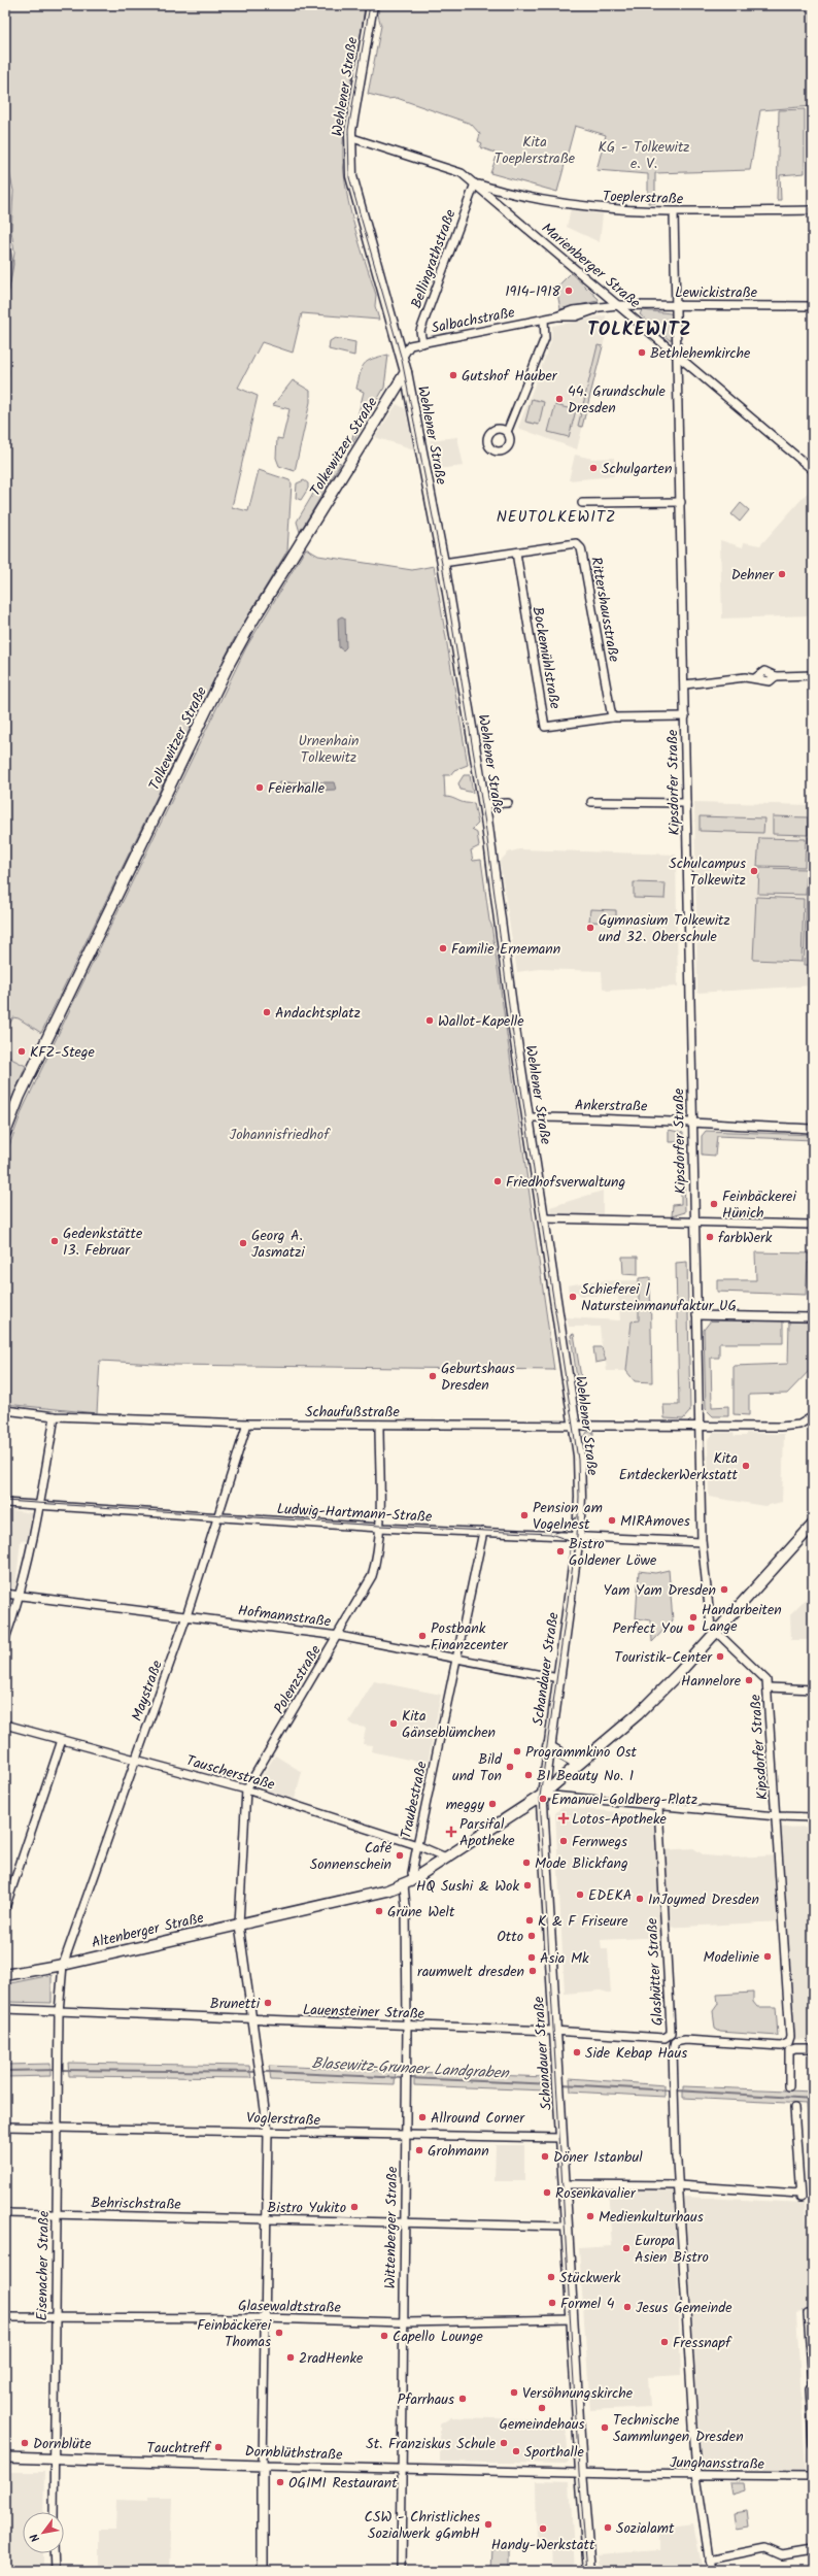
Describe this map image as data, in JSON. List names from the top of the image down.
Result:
{
  "streets": {
    "main road": [
      "Wehlener Straße",
      "Tolkewitzer Straße",
      "Schandauer Straße",
      "Altenberger Straße"
    ],
    "street": [
      "Toeplerstraße",
      "Bellingrathstraße",
      "Marienberger Straße",
      "Lewickistraße",
      "Salbachstraße",
      "Rittershausstraße",
      "Bockemühlstraße",
      "Kipsdorfer Straße",
      "Ankerstraße",
      "Schaufußstraße",
      "Ludwig-Hartmann-Straße",
      "Hofmannstraße",
      "Polenzstraße",
      "Maystraße",
      "Tauscherstraße",
      "Traubestraße",
      "Glashütter Straße",
      "Lauensteiner Straße",
      "Voglerstraße",
      "Behrischstraße",
      "Wittenberger Straße",
      "Eisenacher Straße",
      "Glasewaldtstraße",
      "Dornblüthstraße",
      "Junghansstraße"
    ]
  },
  "crossings": [
    ["Wehlener Straße", "Marienberger Straße"],
    ["Wehlener Straße", "Salbachstraße"],
    ["Wehlener Straße", "Tolkewitzer Straße"],
    ["Wehlener Straße", "Rittershausstraße"],
    ["Wehlener Straße", "Ankerstraße"],
    ["Wehlener Straße", "Schaufußstraße"],
    ["Wehlener Straße", "Ludwig-Hartmann-Straße"],
    ["Wehlener Straße", "Schandauer Straße"],
    ["Toeplerstraße", "Bellingrathstraße"],
    ["Toeplerstraße", "Marienberger Straße"],
    ["Toeplerstraße", "Kipsdorfer Straße"],
    ["Bellingrathstraße", "Marienberger Straße"],
    ["Bellingrathstraße", "Salbachstraße"],
    ["Marienberger Straße", "Lewickistraße"],
    ["Marienberger Straße", "Salbachstraße"],
    ["Marienberger Straße", "Kipsdorfer Straße"],
    ["Lewickistraße", "Salbachstraße"],
    ["Lewickistraße", "Kipsdorfer Straße"],
    ["Rittershausstraße", "Bockemühlstraße"],
    ["Bockemühlstraße", "Kipsdorfer Straße"],
    ["Kipsdorfer Straße", "Ankerstraße"],
    ["Kipsdorfer Straße", "Schaufußstraße"],
    ["Kipsdorfer Straße", "Ludwig-Hartmann-Straße"],
    ["Kipsdorfer Straße", "Altenberger Straße"],
    ["Kipsdorfer Straße", "Glashütter Straße"],
    ["Schaufußstraße", "Polenzstraße"],
    ["Schaufußstraße", "Maystraße"],
    ["Ludwig-Hartmann-Straße", "Schandauer Straße"],
    ["Ludwig-Hartmann-Straße", "Polenzstraße"],
    ["Ludwig-Hartmann-Straße", "Maystraße"],
    ["Ludwig-Hartmann-Straße", "Traubestraße"],
    ["Hofmannstraße", "Schandauer Straße"],
    ["Hofmannstraße", "Polenzstraße"],
    ["Hofmannstraße", "Maystraße"],
    ["Hofmannstraße", "Traubestraße"],
    ["Schandauer Straße", "Altenberger Straße"],
    ["Schandauer Straße", "Lauensteiner Straße"],
    ["Schandauer Straße", "Voglerstraße"],
    ["Schandauer Straße", "Behrischstraße"],
    ["Schandauer Straße", "Glasewaldtstraße"],
    ["Schandauer Straße", "Dornblüthstraße"],
    ["Schandauer Straße", "Junghansstraße"],
    ["Polenzstraße", "Tauscherstraße"],
    ["Polenzstraße", "Altenberger Straße"],
    ["Polenzstraße", "Lauensteiner Straße"],
    ["Polenzstraße", "Voglerstraße"],
    ["Polenzstraße", "Behrischstraße"],
    ["Polenzstraße", "Glasewaldtstraße"],
    ["Polenzstraße", "Dornblüthstraße"],
    ["Maystraße", "Tauscherstraße"],
    ["Maystraße", "Altenberger Straße"],
    ["Maystraße", "Lauensteiner Straße"],
    ["Maystraße", "Eisenacher Straße"],
    ["Tauscherstraße", "Traubestraße"],
    ["Tauscherstraße", "Altenberger Straße"],
    ["Traubestraße", "Altenberger Straße"],
    ["Altenberger Straße", "Wittenberger Straße"],
    ["Glashütter Straße", "Lauensteiner Straße"],
    ["Lauensteiner Straße", "Wittenberger Straße"],
    ["Lauensteiner Straße", "Eisenacher Straße"],
    ["Voglerstraße", "Wittenberger Straße"],
    ["Voglerstraße", "Eisenacher Straße"],
    ["Behrischstraße", "Wittenberger Straße"],
    ["Behrischstraße", "Eisenacher Straße"],
    ["Wittenberger Straße", "Glasewaldtstraße"],
    ["Wittenberger Straße", "Dornblüthstraße"],
    ["Eisenacher Straße", "Glasewaldtstraße"],
    ["Eisenacher Straße", "Dornblüthstraße"],
    ["Dornblüthstraße", "Junghansstraße"]
  ],
  "districts": ["TOLKEWITZ", "NEUTOLKEWITZ"],
  "water": ["Blasewitz‐Grunaer Landgraben"],
  "parks": [
    "Kita Toeplerstraße",
    "KG - Tolkewitz e. V.",
    "Urnenhain Tolkewitz",
    "Johannisfriedhof"
  ],
  "places": {
    "other": [
      "1914-1918",
      "Bethlehemkirche",
      "Gutshof Hauber",
      "44. Grundschule Dresden",
      "Schulgarten",
      "Dehner",
      "Feierhalle",
      "Schulcampus Tolkewitz",
      "Gymnasium Tolkewitz und 32. Oberschule",
      "Familie Ernemann",
      "Andachtsplatz",
      "Wallot-Kapelle",
      "KFZ-Stege",
      "Friedhofsverwaltung",
      "Feinbäckerei Hünich",
      "farbWerk",
      "Gedenkstätte 13. Februar",
      "Georg A. Jasmatzi",
      "Schieferei | Natursteinmanufaktur UG",
      "Geburtshaus Dresden",
      "Kita EntdeckerWerkstatt",
      "Pension am Vogelnest",
      "MIRAmoves",
      "Bistro Goldener Löwe",
      "Yam Yam Dresden",
      "Handarbeiten Lange",
      "Perfect You",
      "Postbank Finanzcenter",
      "Touristik-Center",
      "Hannelore",
      "Kita Gänseblümchen",
      "Programmkino Ost",
      "Bild und Ton",
      "B1 Beauty No. 1",
      "Emanuel-Goldberg-Platz",
      "meggy",
      "Fernwegs",
      "Café Sonnenschein",
      "Mode Blickfang",
      "HQ Sushi & Wok",
      "EDEKA",
      "InJoymed Dresden",
      "Grüne Welt",
      "K & F Friseure",
      "Otto",
      "Modelinie",
      "Asia Mk",
      "raumwelt dresden",
      "Brunetti",
      "Side Kebap Haus",
      "Allround Corner",
      "Grohmann",
      "Döner Istanbul",
      "Rosenkavalier",
      "Bistro Yukito",
      "Medienkulturhaus",
      "Europa Asien Bistro",
      "Stückwerk",
      "Formel 4",
      "Jesus Gemeinde",
      "Feinbäckerei Thomas",
      "Capello Lounge",
      "Fressnapf",
      "2radHenke",
      "Versöhnungskirche",
      "Pfarrhaus",
      "Gemeindehaus",
      "Technische Sammlungen Dresden",
      "Dornblüte",
      "St. Franziskus Schule",
      "Tauchtreff",
      "Sporthalle",
      "OGIMI Restaurant",
      "CSW - Christliches Sozialwerk gGmbH",
      "Sozialamt",
      "Handy-Werkstatt"
    ],
    "health": ["Lotos-Apotheke", "Parsifal Apotheke"]
  },
  "north": "bottom left"
}
